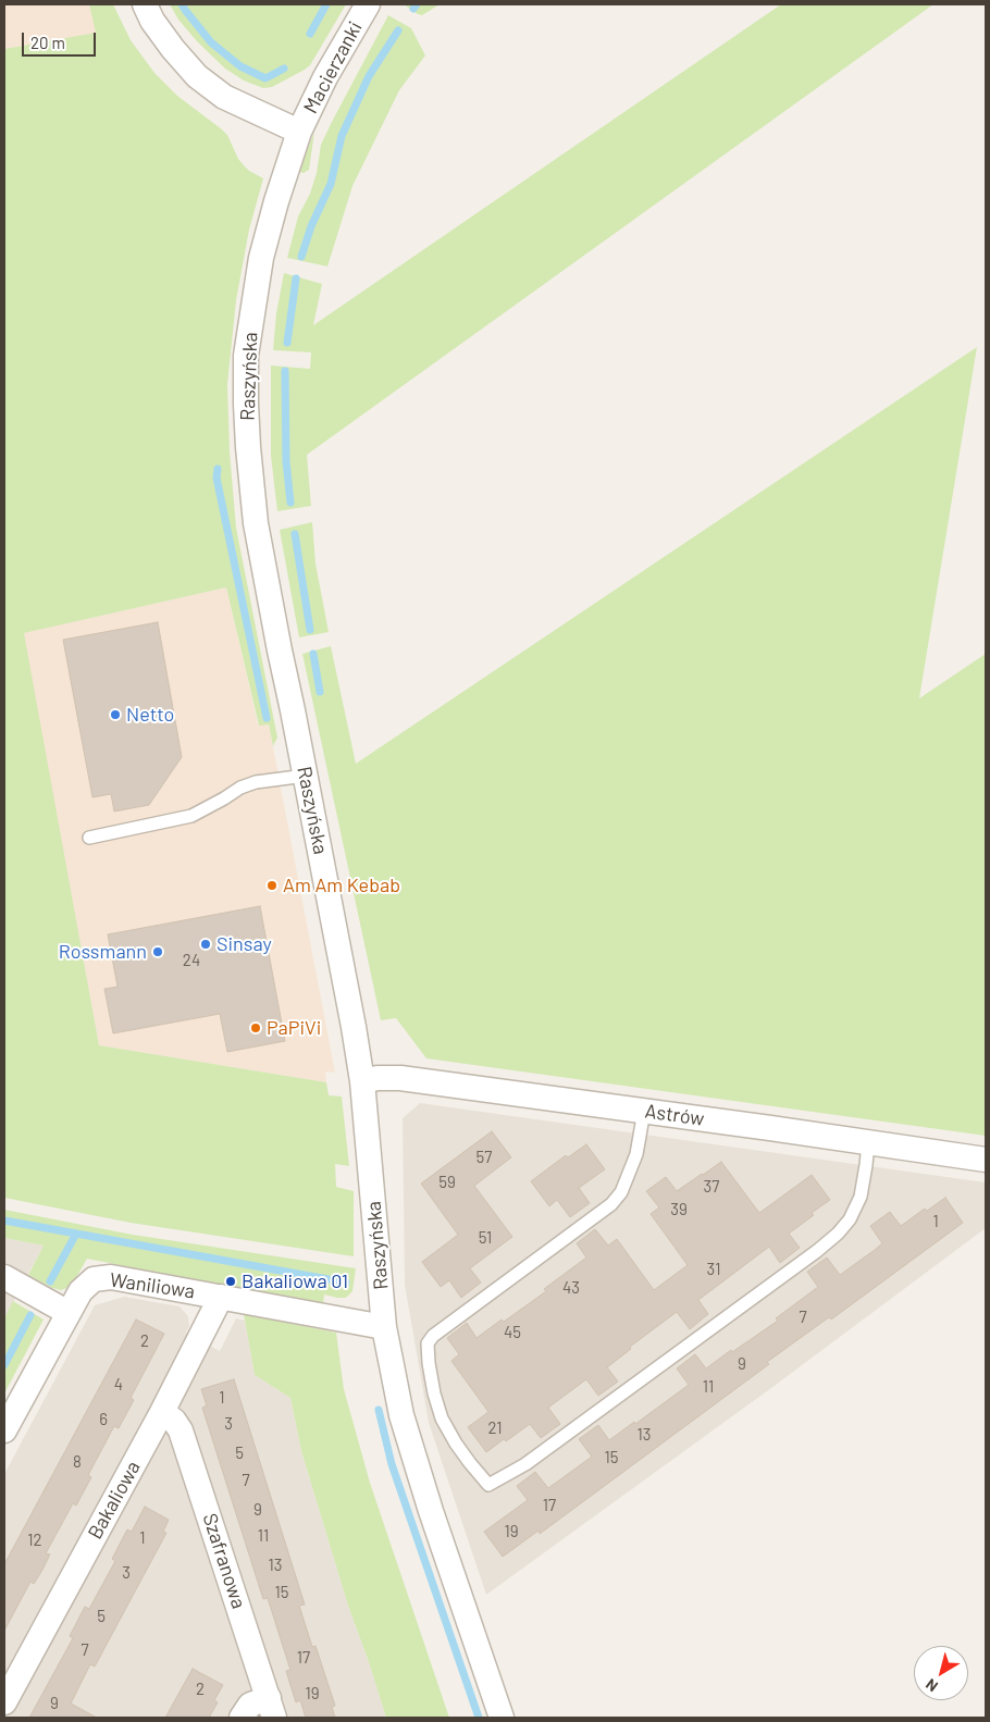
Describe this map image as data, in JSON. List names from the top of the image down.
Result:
{
  "streets": {
    "street": [
      "Macierzanki",
      "Raszyńska",
      "Astrów",
      "Waniliowa",
      "Bakaliowa",
      "Szafranowa"
    ]
  },
  "crossings": [
    ["Macierzanki", "Raszyńska"],
    ["Raszyńska", "Astrów"],
    ["Raszyńska", "Waniliowa"],
    ["Waniliowa", "Bakaliowa"],
    ["Bakaliowa", "Szafranowa"]
  ],
  "places": [
    "Netto",
    "Am Am Kebab",
    "Sinsay",
    "Rossmann",
    "PaPiVi",
    "Bakaliowa 01"
  ],
  "house_numbers": [
    "24",
    "57",
    "59",
    "37",
    "39",
    "1",
    "51",
    "31",
    "43",
    "7",
    "45",
    "2",
    "9",
    "4",
    "11",
    "1",
    "6",
    "3",
    "21",
    "13",
    "5",
    "15",
    "8",
    "7",
    "17",
    "9",
    "19",
    "11",
    "1",
    "12",
    "13",
    "3",
    "15",
    "5",
    "7",
    "17",
    "2",
    "19",
    "9"
  ],
  "scale_bar": "20 m",
  "north": "bottom left"
}
